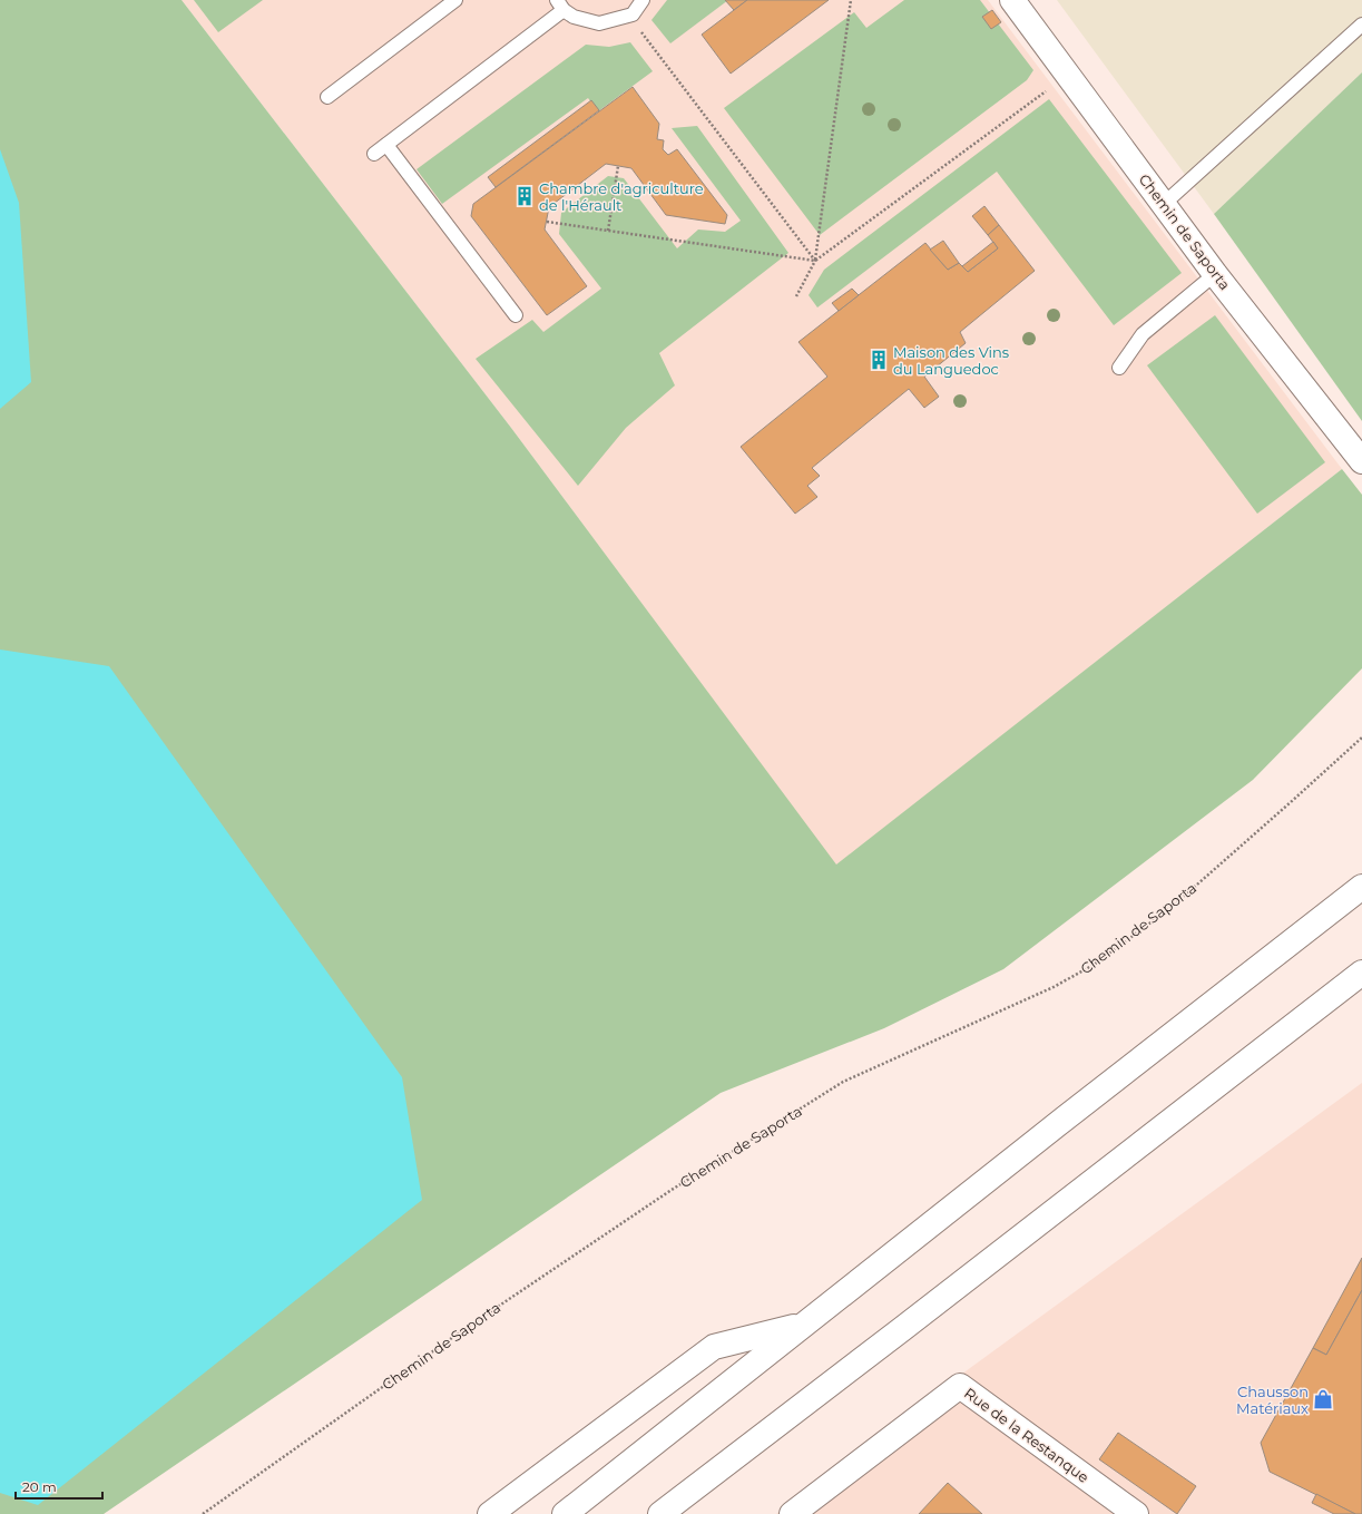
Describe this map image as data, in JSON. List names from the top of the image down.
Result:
{
  "streets": {
    "main road": ["Chemin de Saporta", "Rue de la Restanque"]
  },
  "places": {
    "building": ["Chambre d'agriculture de l'Hérault", "Maison des Vins du Languedoc"],
    "shop": ["Chausson Matériaux"]
  },
  "scale_bar": "20 m"
}
